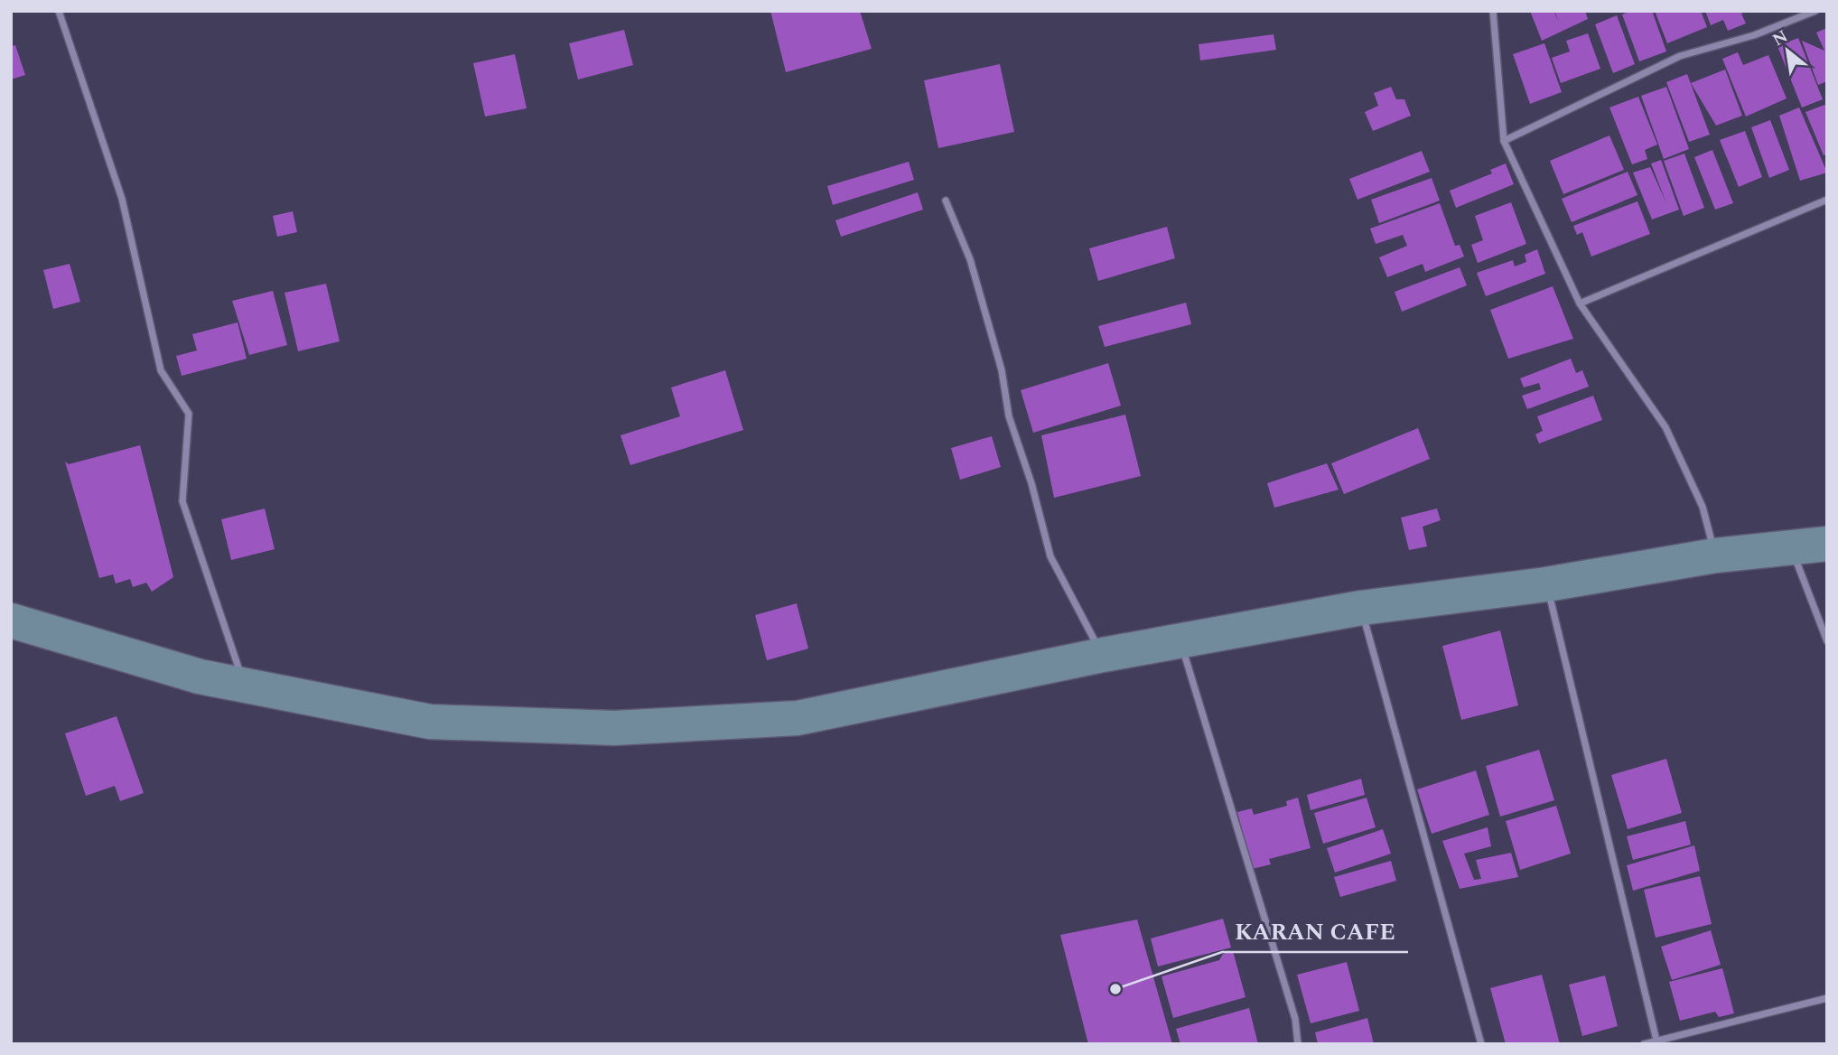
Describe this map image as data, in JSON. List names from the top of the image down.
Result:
{
  "places": ["KARAN CAFE"],
  "north": "top left"
}
